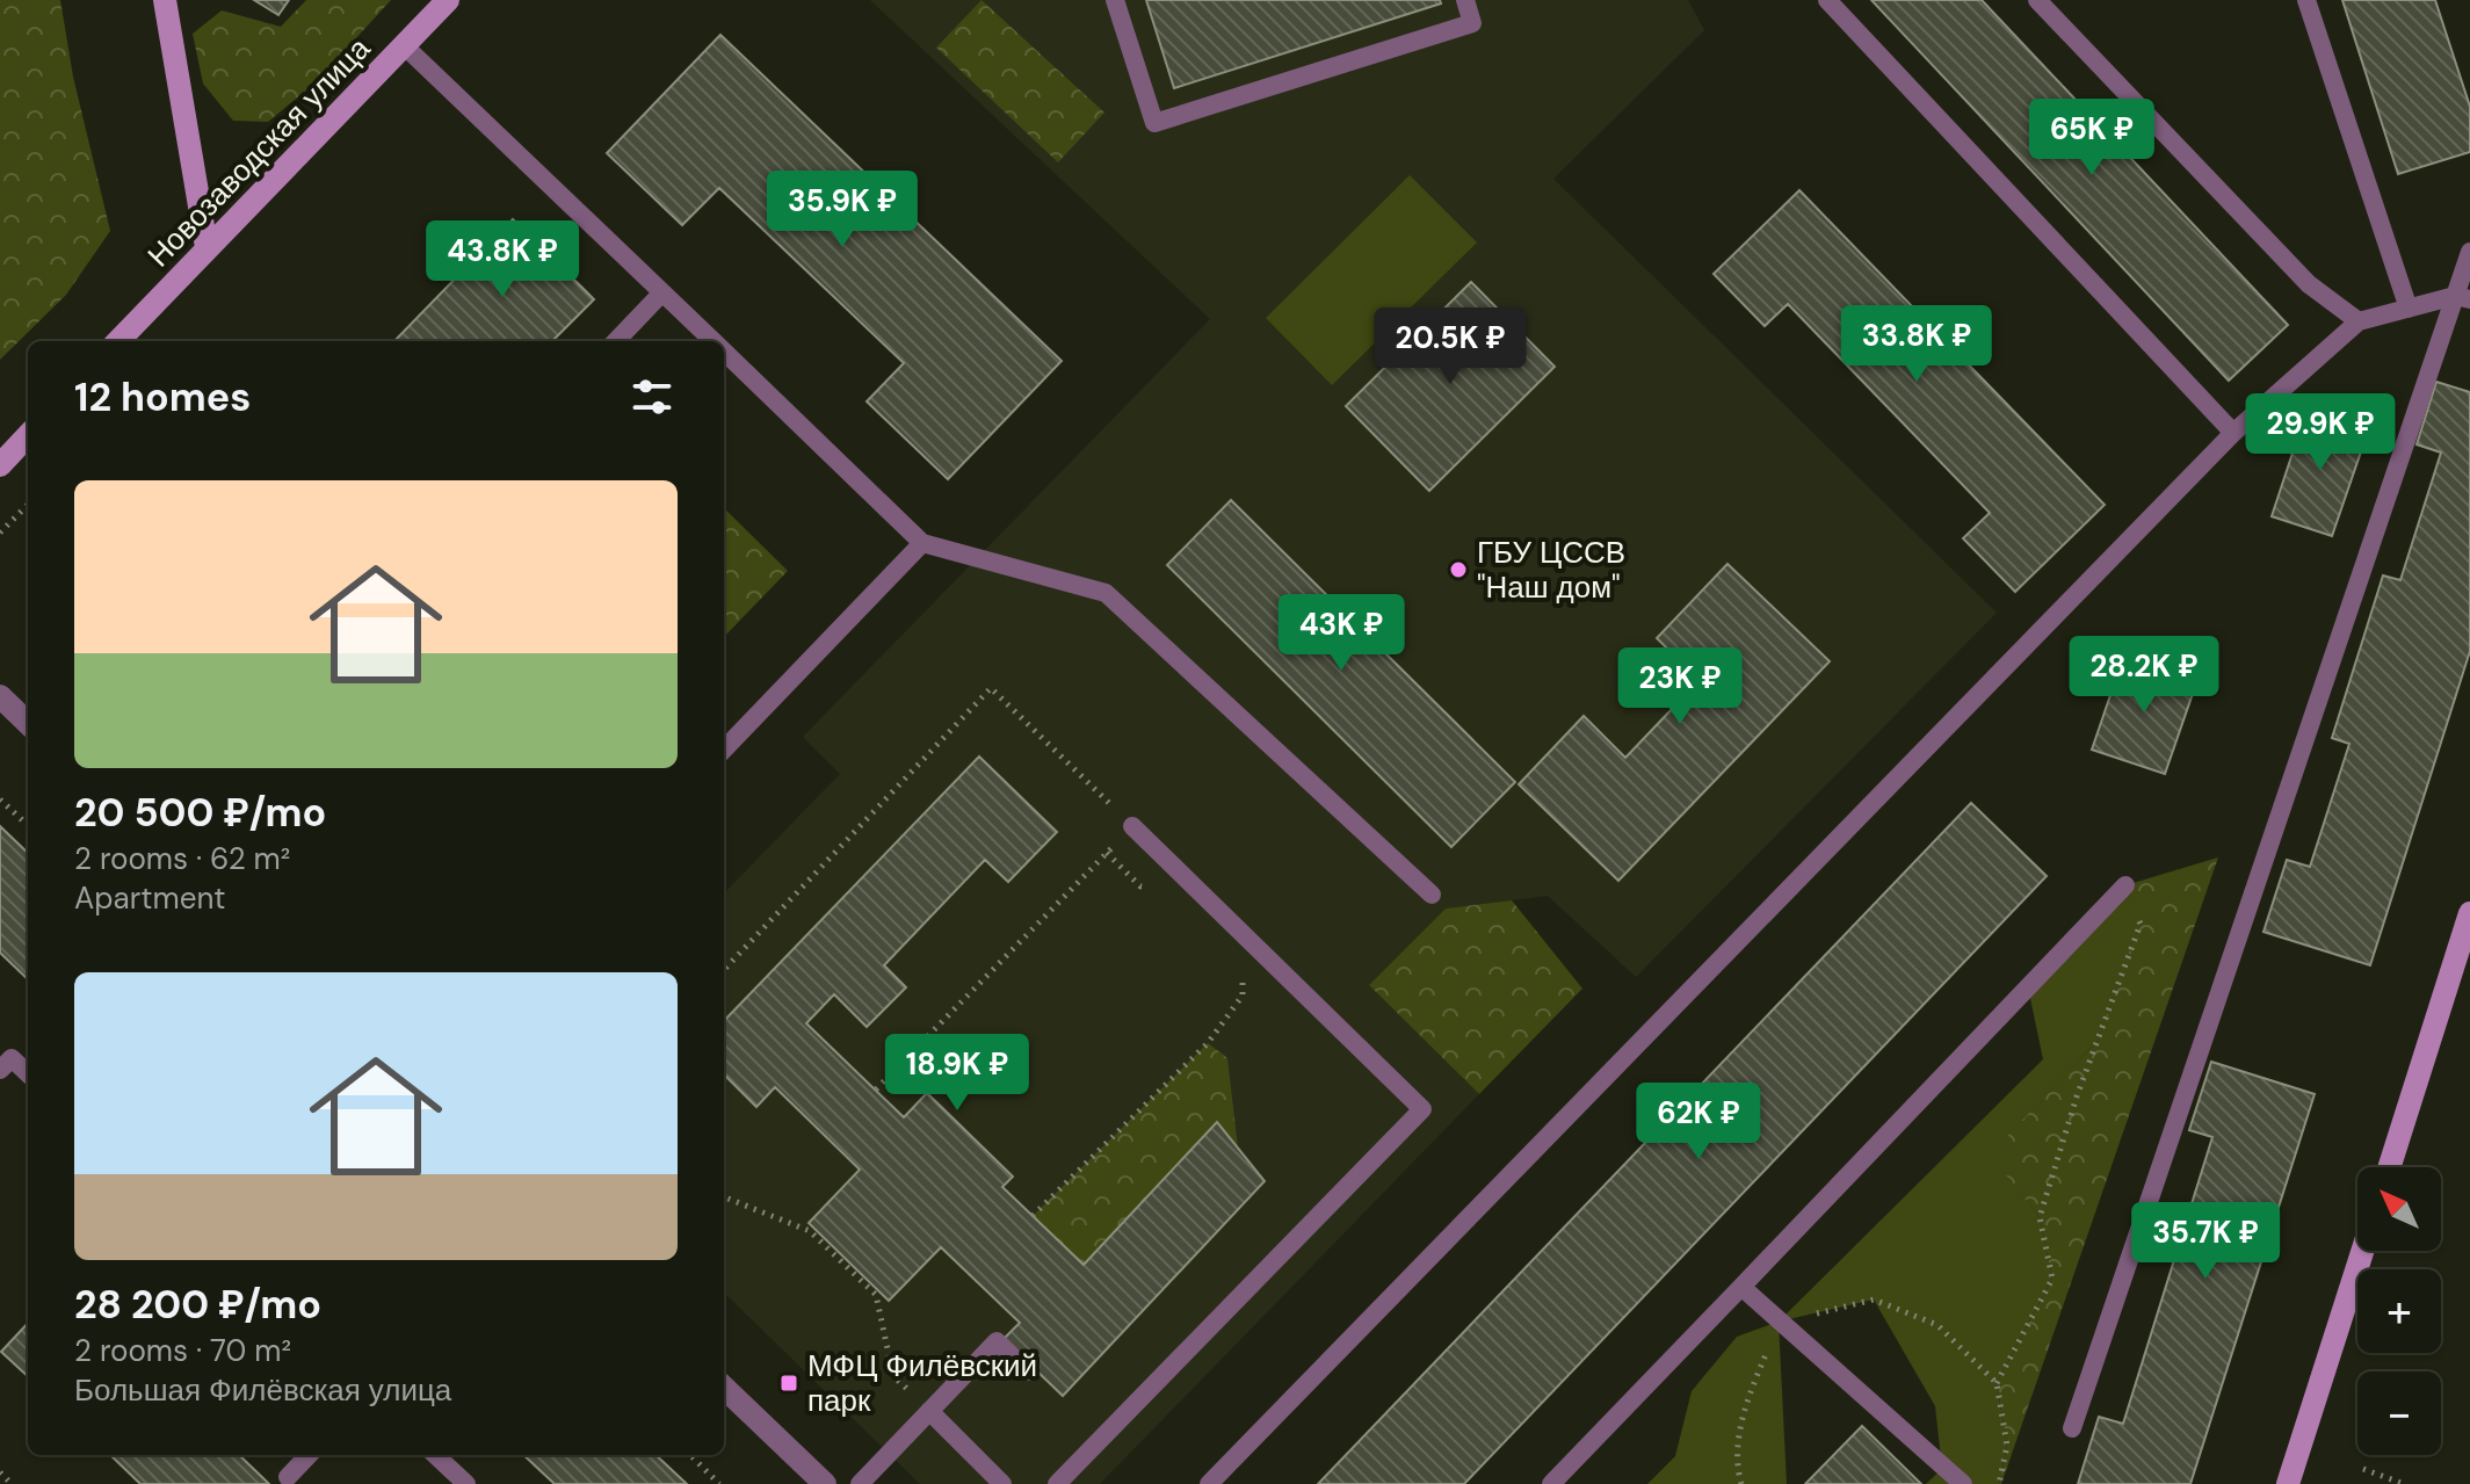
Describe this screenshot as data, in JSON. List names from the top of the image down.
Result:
{
  "streets": {
    "street": ["Новозаводская улица"]
  },
  "places": {
    "other": ["ГБУ ЦССВ \"Наш дом\""],
    "transit": ["МФЦ Филёвский парк"]
  },
  "north": "top left",
  "page": {
    "price": [
      "65K ₽",
      "35.9K ₽",
      "43.8K ₽",
      "33.8K ₽",
      "20.5K ₽",
      "29.9K ₽",
      "43K ₽",
      "28.2K ₽",
      "23K ₽",
      "18.9K ₽",
      "62K ₽",
      "35.7K ₽"
    ],
    "heading": "12 homes",
    "list": [
      {
        "name": "20 500 ₽/mo",
        "note": "2 rooms · 62 m² · Apartment"
      },
      {
        "name": "28 200 ₽/mo",
        "note": "2 rooms · 70 m² · Большая Филёвская улица"
      }
    ],
    "map_buttons": ["+", "−"]
  }
}
